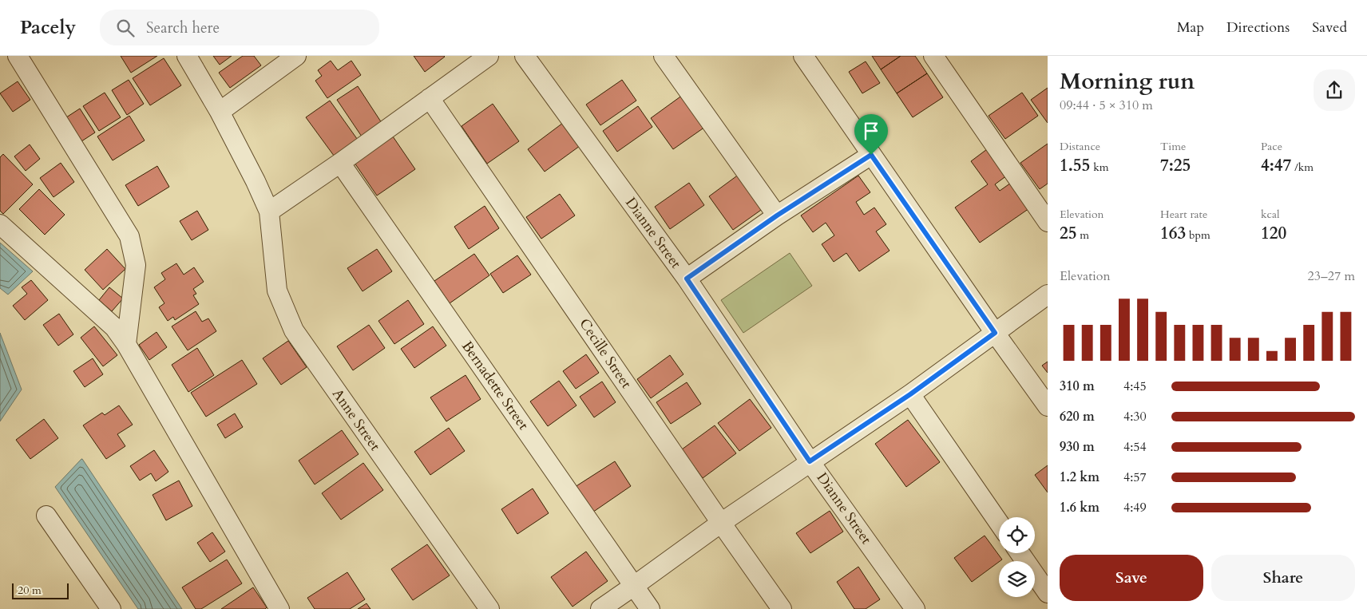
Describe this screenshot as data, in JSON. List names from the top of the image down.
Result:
{
  "streets": {
    "street": [
      "Dianne Street",
      "Cecille Street",
      "Bernadette Street",
      "Anne Street"
    ]
  },
  "scale_bar": "20 m",
  "page": {
    "header": "Pacely",
    "search": "Search here",
    "nav": ["Map", "Directions", "Saved"],
    "heading": ["Morning run", "09:44 · 5 × 310 m"],
    "stats": [
      ["Distance", "1.55 km"],
      ["Time", "7:25"],
      ["Pace", "4:47 /km"],
      ["Elevation", "25 m"],
      ["Heart rate", "163 bpm"],
      ["kcal", "120"]
    ],
    "chart": ["Elevation", "23–27 m"],
    "list": [
      {
        "name": "310 m",
        "note": "4:45"
      },
      {
        "name": "620 m",
        "note": "4:30"
      },
      {
        "name": "930 m",
        "note": "4:54"
      },
      {
        "name": "1.2 km",
        "note": "4:57"
      },
      {
        "name": "1.6 km",
        "note": "4:49"
      }
    ],
    "buttons": ["Save", "Share"],
    "scale": "20 m"
  }
}
